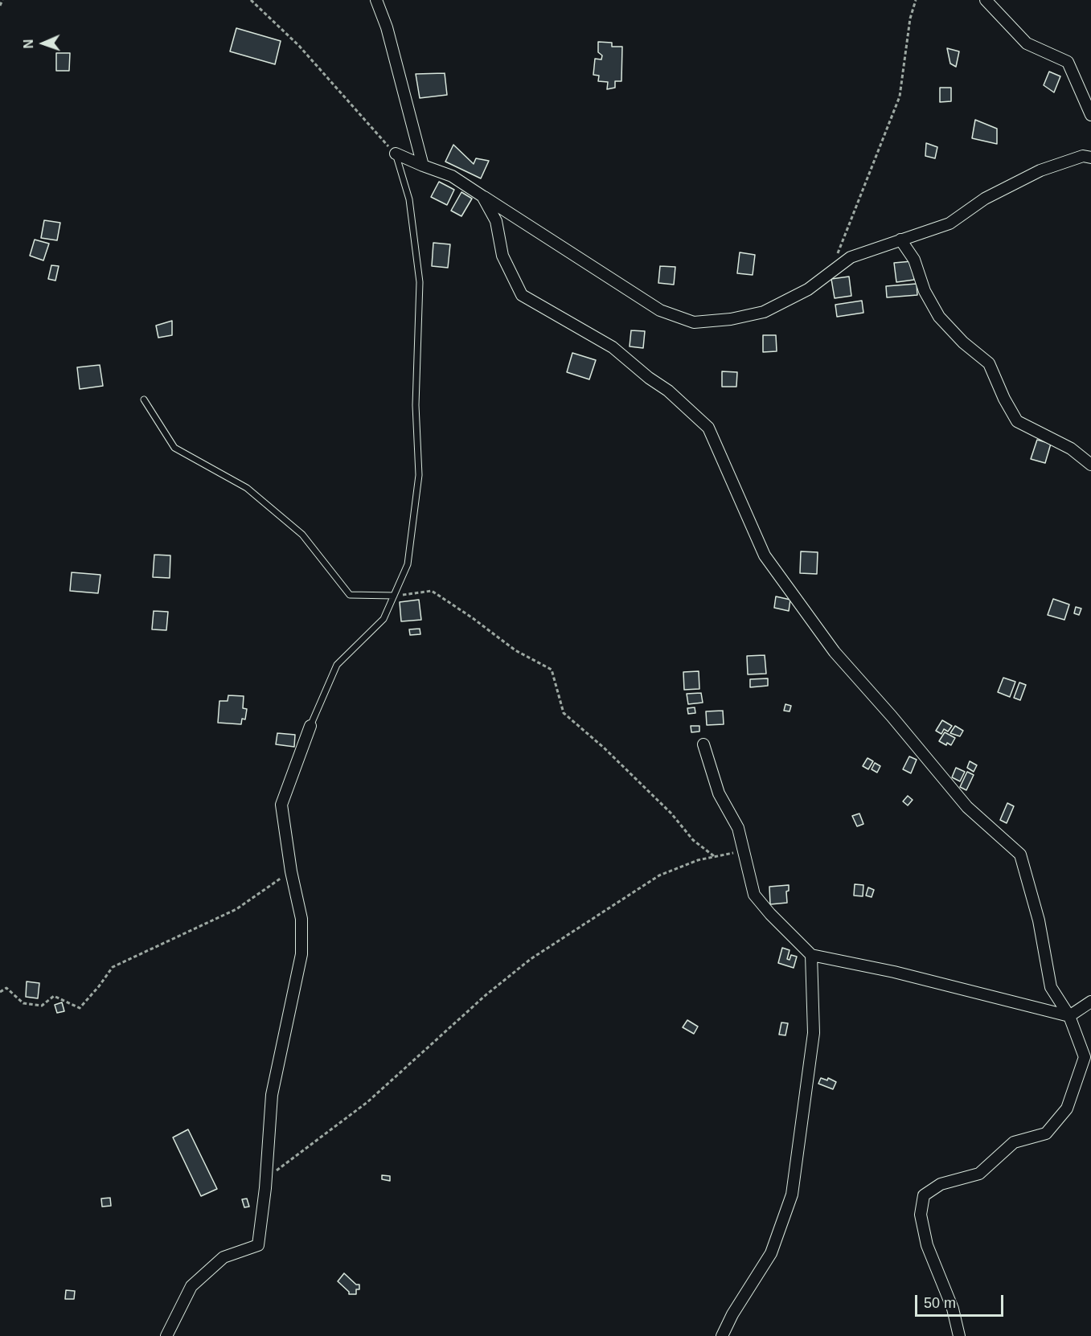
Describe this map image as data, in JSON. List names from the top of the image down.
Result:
{
  "scale_bar": "50 m",
  "north": "left"
}
